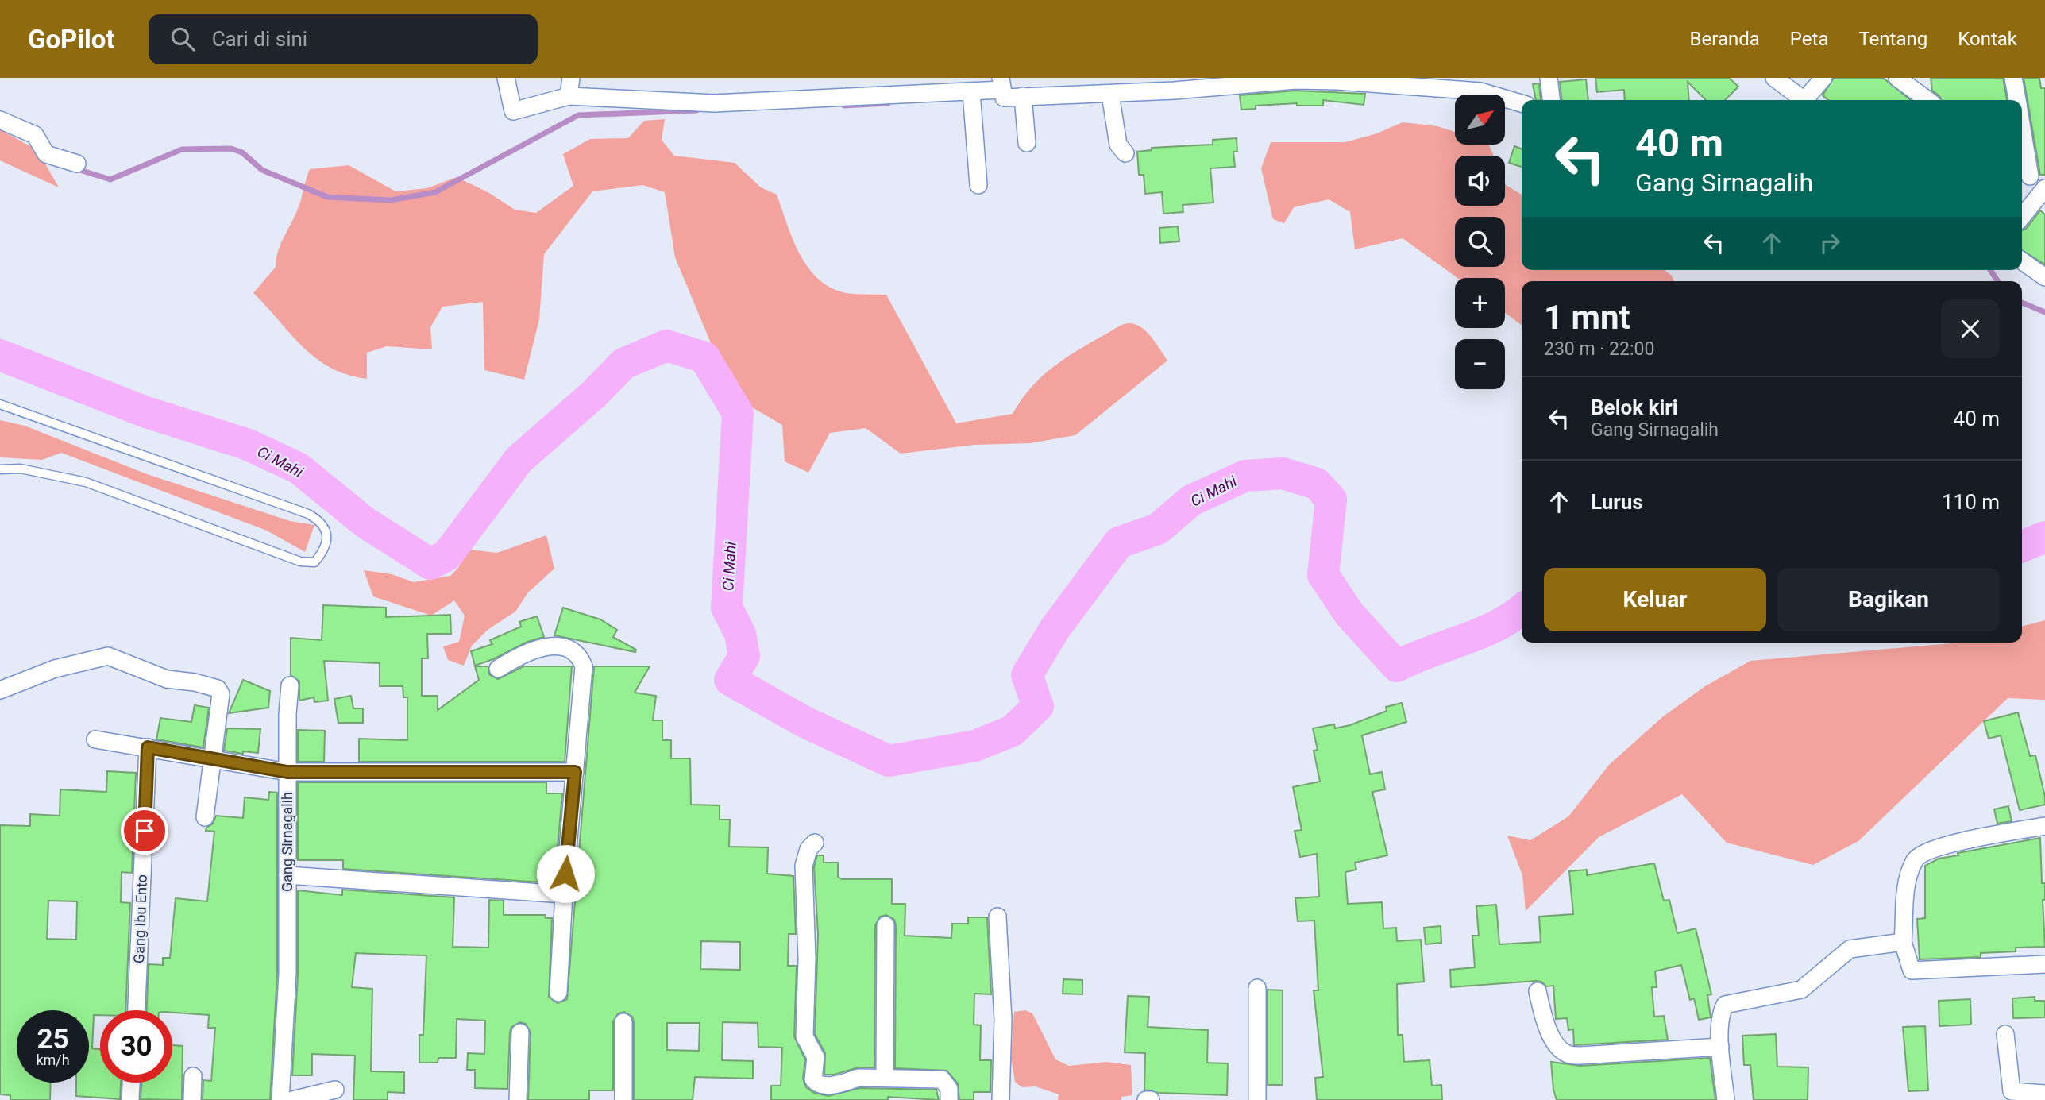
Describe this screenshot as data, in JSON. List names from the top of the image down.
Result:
{
  "streets": {
    "street": ["Gang Sirnagalih", "Gang Ibu Ento"]
  },
  "water": ["Ci Mahi"],
  "north": "top right",
  "page": {
    "header": "GoPilot",
    "search": "Cari di sini",
    "nav": [
      "Beranda",
      "Peta",
      "Tentang",
      "Kontak"
    ],
    "map_buttons": ["+", "−"],
    "turn": ["40 m", "Gang Sirnagalih"],
    "heading": ["1 mnt", "230 m · 22:00"],
    "list": [
      {
        "name": "Belok kiri",
        "note": "Gang Sirnagalih",
        "value": "40 m"
      },
      {
        "name": "Lurus",
        "value": "110 m"
      }
    ],
    "buttons": ["Keluar", "Bagikan"],
    "speed": "25 km/h",
    "limit": "30"
  }
}
